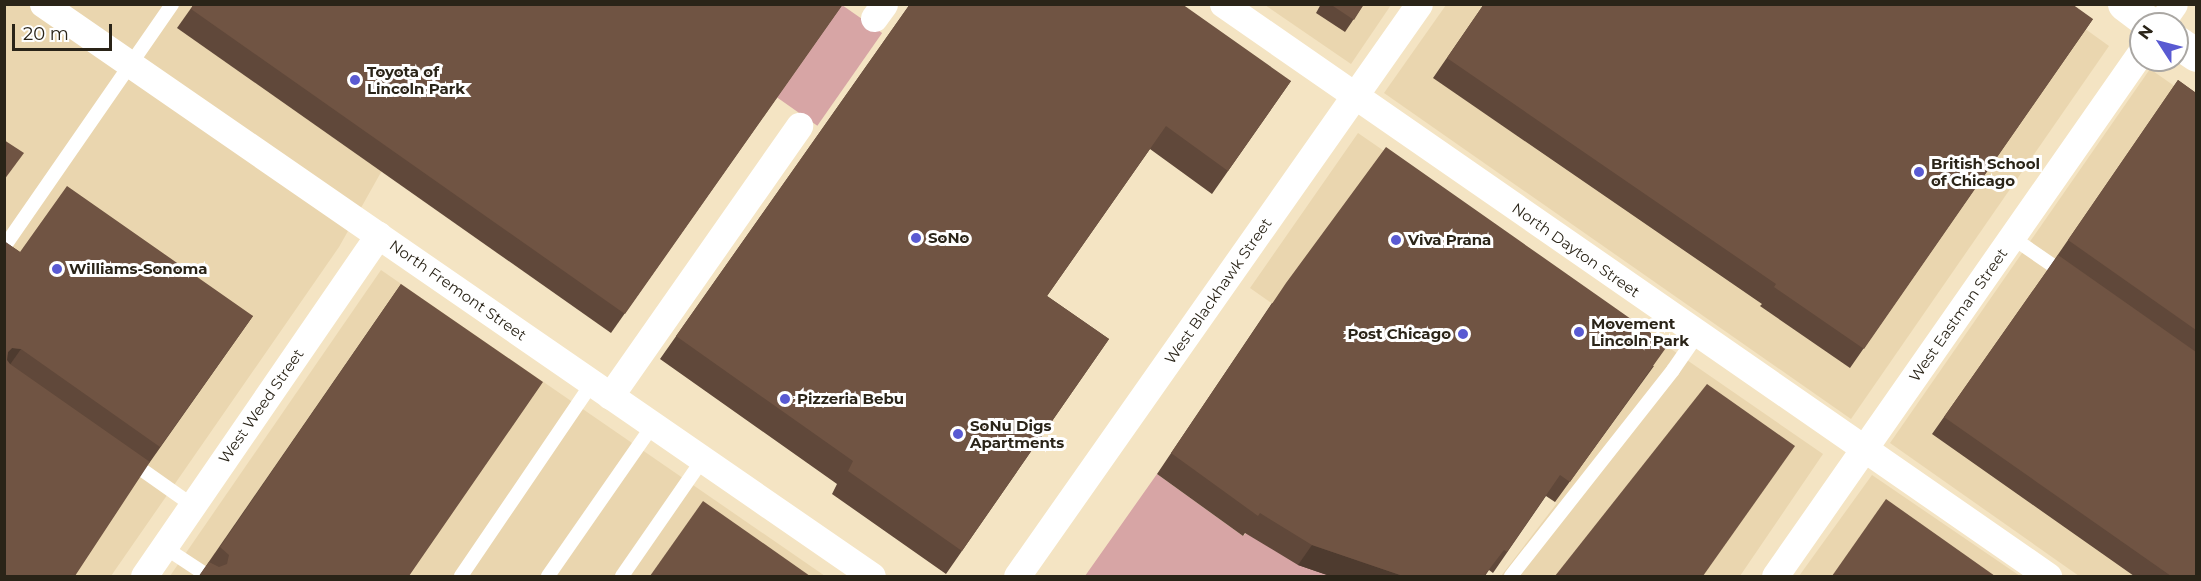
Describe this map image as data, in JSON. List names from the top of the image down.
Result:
{
  "streets": {
    "street": [
      "North Dayton Street",
      "North Fremont Street",
      "West Blackhawk Street",
      "West Eastman Street",
      "West Weed Street"
    ]
  },
  "crossings": [
    ["North Dayton Street", "West Blackhawk Street"],
    ["North Dayton Street", "West Eastman Street"],
    ["North Fremont Street", "West Weed Street"]
  ],
  "places": [
    "Toyota of Lincoln Park",
    "British School of Chicago",
    "SoNo",
    "Viva Prana",
    "Williams-Sonoma",
    "Movement Lincoln Park",
    "Post Chicago",
    "Pizzeria Bebu",
    "SoNu Digs Apartments"
  ],
  "scale_bar": "20 m",
  "north": "top left"
}
